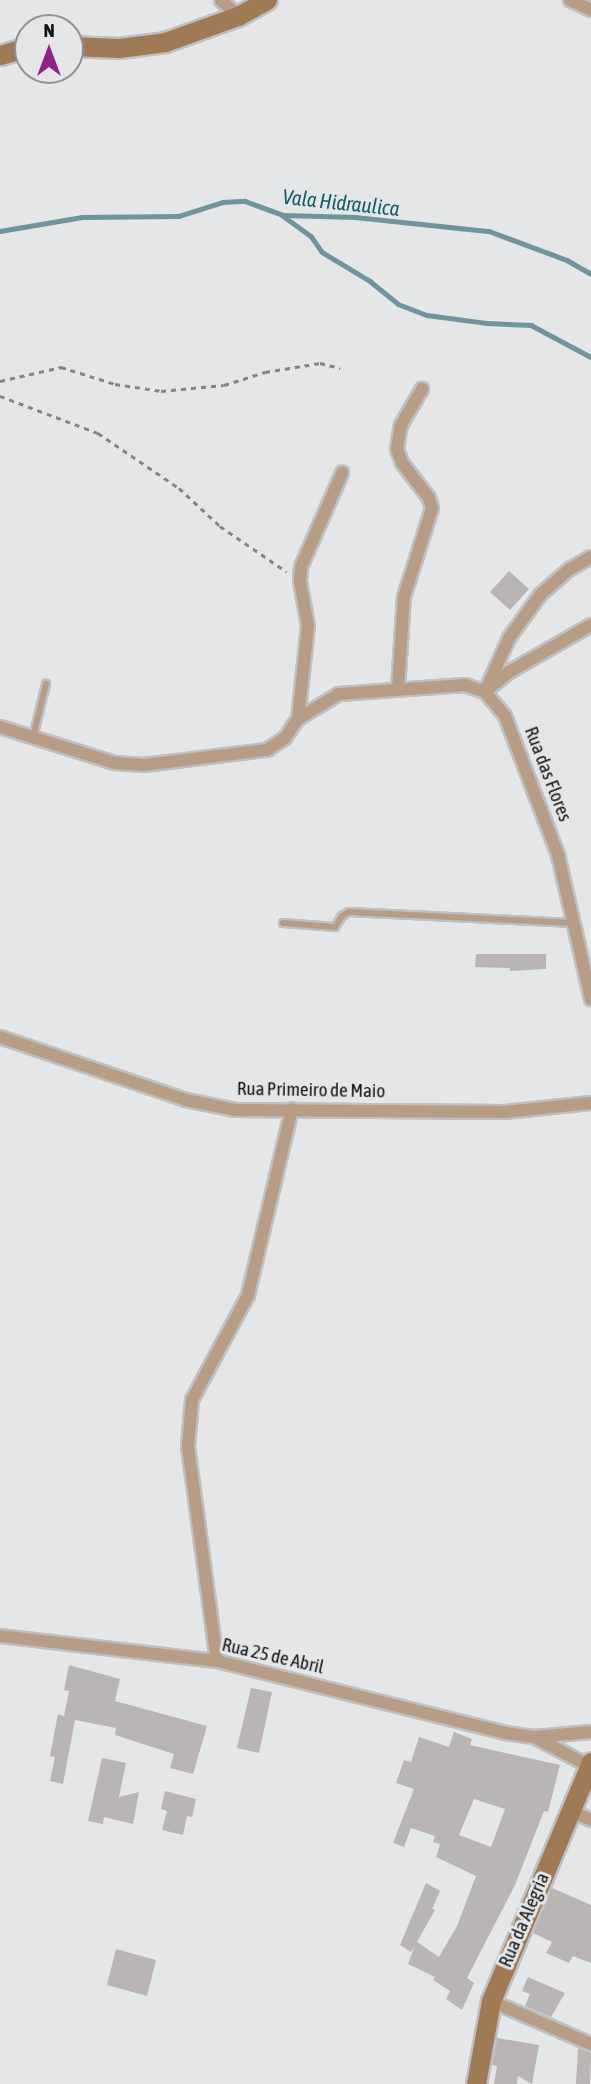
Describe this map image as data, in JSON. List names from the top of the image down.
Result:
{
  "streets": {
    "street": [
      "Rua das Flores",
      "Rua Primeiro de Maio",
      "Rua 25 de Abril",
      "Rua da Alegria"
    ]
  },
  "crossings": [
    ["Rua 25 de Abril", "Rua da Alegria"]
  ],
  "water": ["Vala Hidraulica"],
  "north": "top"
}
